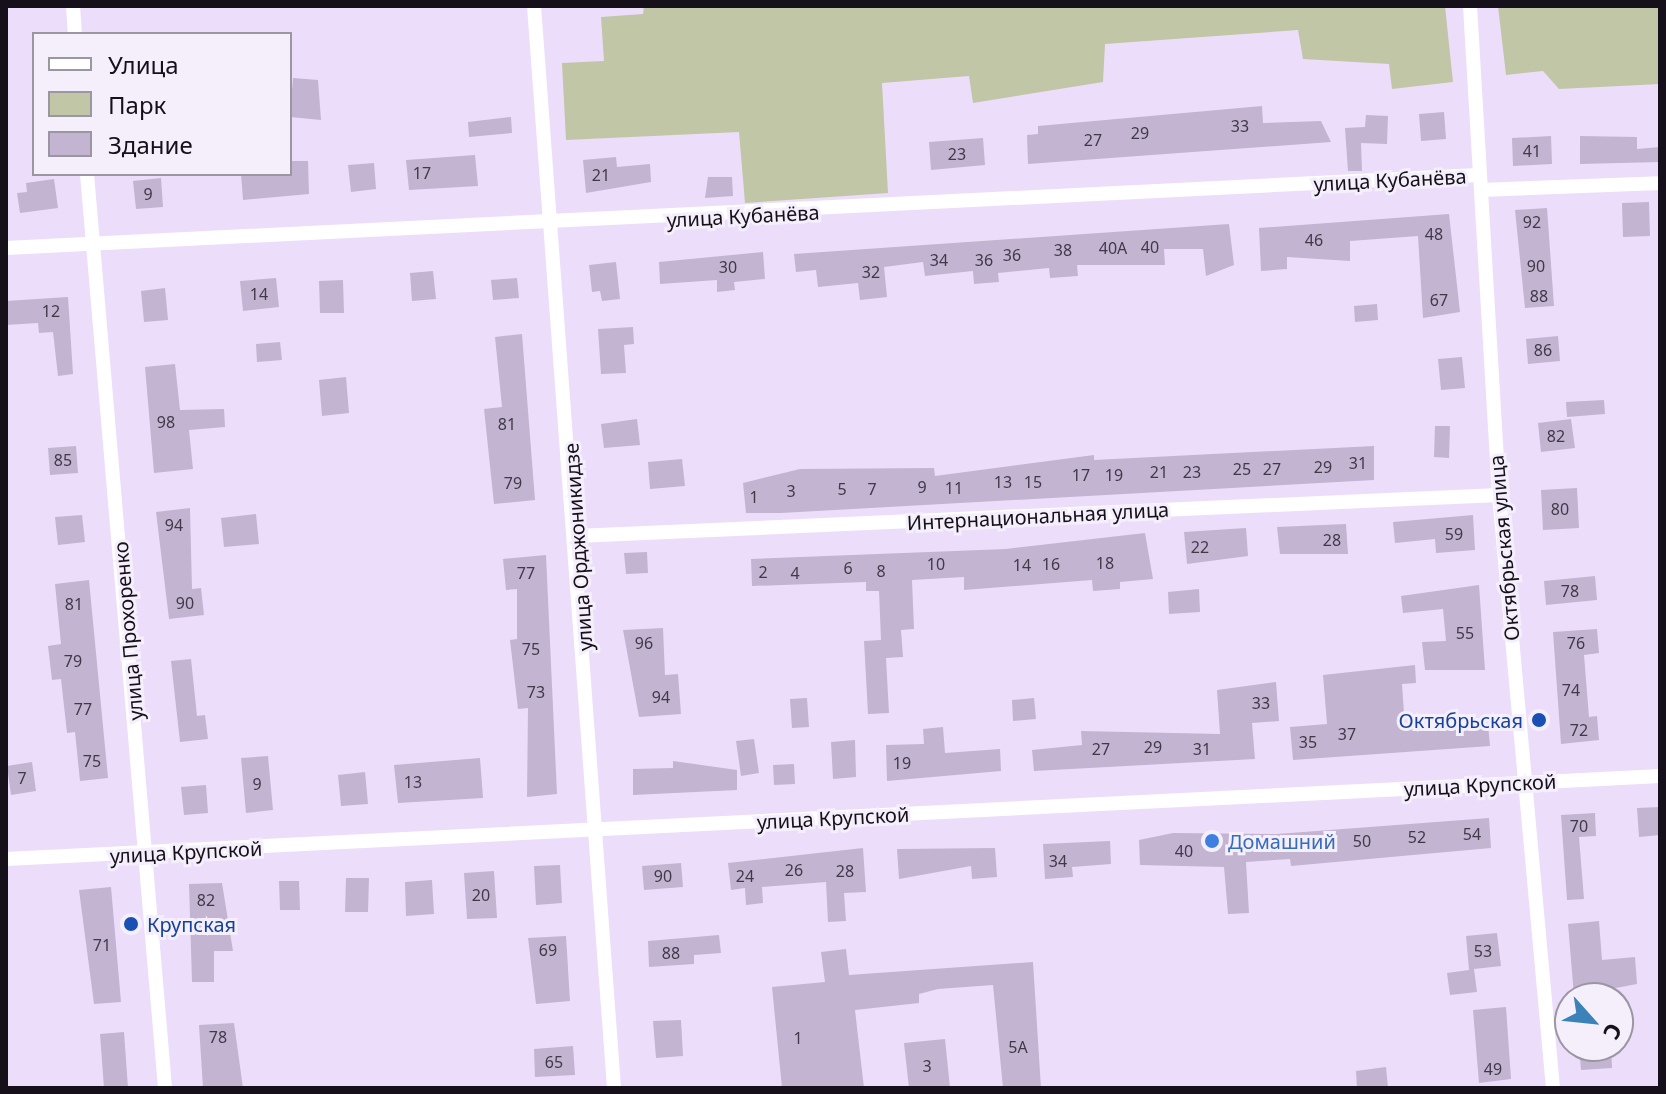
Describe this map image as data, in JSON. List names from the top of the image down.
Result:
{
  "streets": {
    "street": [
      "улица Кубанёва",
      "Интернациональная улица",
      "улица Орджоникидзе",
      "Октябрьская улица",
      "улица Прохоренко",
      "улица Крупской"
    ]
  },
  "crossings": [
    ["улица Кубанёва", "улица Орджоникидзе"],
    ["улица Кубанёва", "Октябрьская улица"],
    ["улица Кубанёва", "улица Прохоренко"],
    ["Интернациональная улица", "улица Орджоникидзе"],
    ["Интернациональная улица", "Октябрьская улица"],
    ["улица Орджоникидзе", "улица Крупской"],
    ["Октябрьская улица", "улица Крупской"],
    ["улица Прохоренко", "улица Крупской"]
  ],
  "places": ["Октябрьская", "Домашний", "Крупская"],
  "house_numbers": [
    "33",
    "29",
    "27",
    "41",
    "23",
    "17",
    "21",
    "9",
    "92",
    "48",
    "46",
    "40",
    "40А",
    "38",
    "36",
    "34",
    "36",
    "90",
    "30",
    "32",
    "14",
    "88",
    "67",
    "12",
    "86",
    "98",
    "81",
    "82",
    "85",
    "31",
    "29",
    "25",
    "27",
    "21",
    "23",
    "17",
    "19",
    "13",
    "15",
    "79",
    "9",
    "11",
    "5",
    "7",
    "3",
    "1",
    "80",
    "94",
    "59",
    "28",
    "22",
    "18",
    "10",
    "16",
    "14",
    "6",
    "8",
    "2",
    "77",
    "4",
    "78",
    "90",
    "81",
    "55",
    "96",
    "76",
    "75",
    "79",
    "74",
    "73",
    "94",
    "33",
    "77",
    "72",
    "37",
    "35",
    "29",
    "27",
    "31",
    "75",
    "19",
    "7",
    "13",
    "9",
    "70",
    "54",
    "52",
    "50",
    "40",
    "34",
    "26",
    "28",
    "90",
    "24",
    "20",
    "82",
    "71",
    "69",
    "53",
    "88",
    "78",
    "1",
    "5А",
    "65",
    "3",
    "49"
  ],
  "legend": ["Улица", "Парк", "Здание"],
  "north": "bottom right"
}
